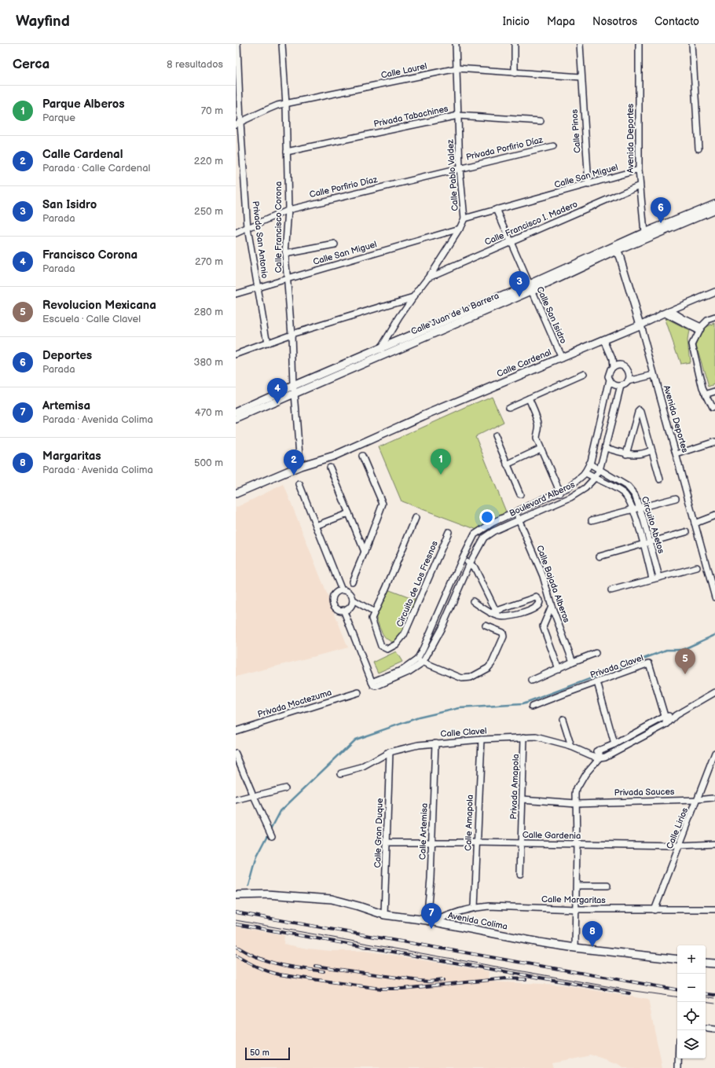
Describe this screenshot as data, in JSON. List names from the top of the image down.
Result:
{
  "streets": {
    "street": [
      "Calle Laurel",
      "Privada Tabachines",
      "Calle Pinos",
      "Avenida Deportes",
      "Privada Porfirio Díaz",
      "Calle Pablo Valdez",
      "Calle San Miguel",
      "Calle Porfirio Díaz",
      "Calle Francisco I. Madero",
      "Calle Francisco Corona",
      "Privada San Antonio",
      "Calle Juan de la Barrera",
      "Calle San Isidro",
      "Calle Cardenal",
      "Boulevard Alberos",
      "Circuito Abetos",
      "Circuito de Los Fresnos",
      "Calle Bajada Alberos",
      "Privada Clavel",
      "Privada Moctezuma",
      "Calle Clavel",
      "Privada Amapola",
      "Privada Sauces",
      "Calle Amapola",
      "Calle Lirios",
      "Calle Artemisa",
      "Calle Gran Duque",
      "Calle Gardenia",
      "Calle Margaritas",
      "Avenida Colima"
    ]
  },
  "crossings": [
    ["Calle Laurel", "Calle Pinos"],
    ["Calle Laurel", "Calle Pablo Valdez"],
    ["Calle Laurel", "Calle Francisco Corona"],
    ["Calle Laurel", "Privada San Antonio"],
    ["Privada Tabachines", "Calle Pablo Valdez"],
    ["Privada Tabachines", "Calle Francisco Corona"],
    ["Calle Pinos", "Calle San Miguel"],
    ["Avenida Deportes", "Calle San Miguel"],
    ["Avenida Deportes", "Calle Francisco I. Madero"],
    ["Avenida Deportes", "Calle Juan de la Barrera"],
    ["Avenida Deportes", "Calle Cardenal"],
    ["Privada Porfirio Díaz", "Calle Pablo Valdez"],
    ["Privada Porfirio Díaz", "Calle Porfirio Díaz"],
    ["Calle Pablo Valdez", "Calle San Miguel"],
    ["Calle Pablo Valdez", "Calle Porfirio Díaz"],
    ["Calle Pablo Valdez", "Calle Francisco I. Madero"],
    ["Calle Pablo Valdez", "Calle Juan de la Barrera"],
    ["Calle San Miguel", "Calle Francisco Corona"],
    ["Calle San Miguel", "Privada San Antonio"],
    ["Calle San Miguel", "Calle San Isidro"],
    ["Calle Porfirio Díaz", "Calle Francisco Corona"],
    ["Calle Porfirio Díaz", "Privada San Antonio"],
    ["Calle Francisco I. Madero", "Calle San Isidro"],
    ["Calle Francisco Corona", "Calle Juan de la Barrera"],
    ["Calle Francisco Corona", "Calle Cardenal"],
    ["Calle Juan de la Barrera", "Calle San Isidro"],
    ["Calle San Isidro", "Calle Cardenal"],
    ["Boulevard Alberos", "Circuito Abetos"],
    ["Boulevard Alberos", "Calle Bajada Alberos"],
    ["Calle Clavel", "Privada Amapola"],
    ["Calle Clavel", "Calle Amapola"],
    ["Calle Clavel", "Calle Artemisa"],
    ["Calle Clavel", "Calle Gran Duque"],
    ["Privada Amapola", "Privada Sauces"],
    ["Privada Amapola", "Calle Gardenia"],
    ["Privada Sauces", "Calle Lirios"],
    ["Calle Amapola", "Calle Gardenia"],
    ["Calle Amapola", "Calle Margaritas"],
    ["Calle Lirios", "Calle Gardenia"],
    ["Calle Lirios", "Calle Margaritas"],
    ["Calle Artemisa", "Calle Gardenia"],
    ["Calle Artemisa", "Calle Margaritas"],
    ["Calle Artemisa", "Avenida Colima"],
    ["Calle Gran Duque", "Calle Gardenia"],
    ["Calle Gran Duque", "Avenida Colima"],
    ["Calle Margaritas", "Avenida Colima"]
  ],
  "scale_bar": "50 m",
  "page": {
    "header": "Wayfind",
    "nav": [
      "Inicio",
      "Mapa",
      "Nosotros",
      "Contacto"
    ],
    "heading": ["Cerca", "8 resultados"],
    "list": [
      {
        "mark": "1",
        "name": "Parque Alberos",
        "note": "Parque",
        "value": "70 m"
      },
      {
        "mark": "2",
        "name": "Calle Cardenal",
        "note": "Parada · Calle Cardenal",
        "value": "220 m"
      },
      {
        "mark": "3",
        "name": "San Isidro",
        "note": "Parada",
        "value": "250 m"
      },
      {
        "mark": "4",
        "name": "Francisco Corona",
        "note": "Parada",
        "value": "270 m"
      },
      {
        "mark": "5",
        "name": "Revolucion Mexicana",
        "note": "Escuela · Calle Clavel",
        "value": "280 m"
      },
      {
        "mark": "6",
        "name": "Deportes",
        "note": "Parada",
        "value": "380 m"
      },
      {
        "mark": "7",
        "name": "Artemisa",
        "note": "Parada · Avenida Colima",
        "value": "470 m"
      },
      {
        "mark": "8",
        "name": "Margaritas",
        "note": "Parada · Avenida Colima",
        "value": "500 m"
      }
    ],
    "pins": [
      "6",
      "3",
      "4",
      "1",
      "2",
      "5",
      "7",
      "8"
    ],
    "map_buttons": ["+", "−"],
    "scale": "50 m"
  }
}
